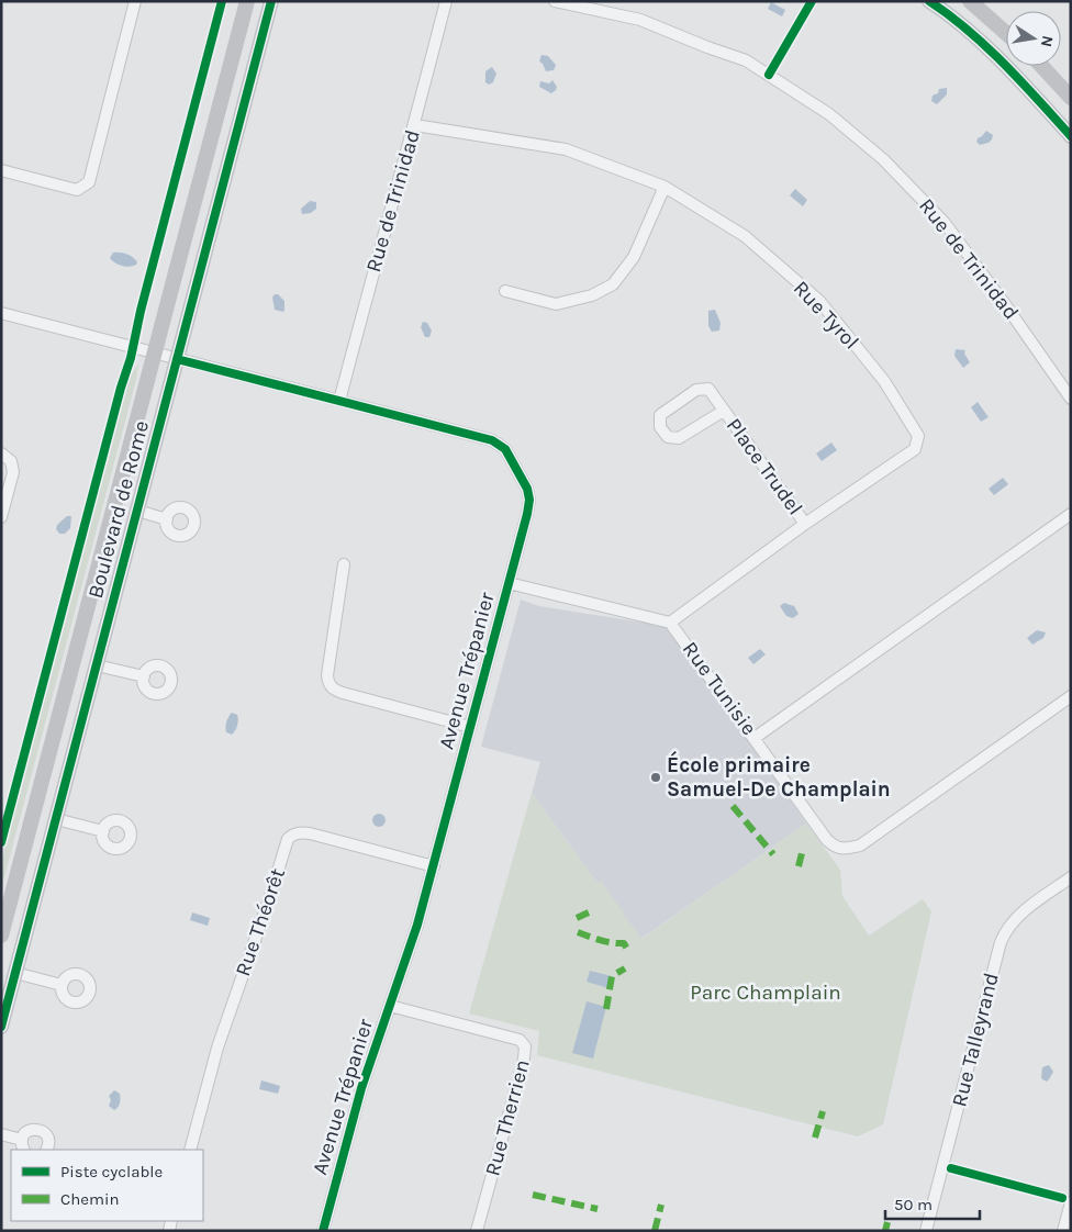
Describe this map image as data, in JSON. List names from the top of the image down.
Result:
{
  "streets": {
    "main road": ["Boulevard de Rome"],
    "street": [
      "Rue de Trinidad",
      "Rue Tyrol",
      "Place Trudel",
      "Avenue Trépanier",
      "Rue Tunisie",
      "Rue Théorêt",
      "Rue Talleyrand",
      "Rue Therrien"
    ]
  },
  "crossings": [
    ["Rue de Trinidad", "Rue Tyrol"],
    ["Rue de Trinidad", "Avenue Trépanier"],
    ["Rue Tyrol", "Place Trudel"],
    ["Rue Tyrol", "Rue Tunisie"],
    ["Boulevard de Rome", "Avenue Trépanier"],
    ["Avenue Trépanier", "Rue Tunisie"],
    ["Avenue Trépanier", "Rue Théorêt"],
    ["Avenue Trépanier", "Rue Therrien"]
  ],
  "parks": ["Parc Champlain"],
  "places": ["École primaire Samuel-De Champlain"],
  "legend": ["Piste cyclable", "Chemin"],
  "scale_bar": "50 m",
  "north": "right"
}
